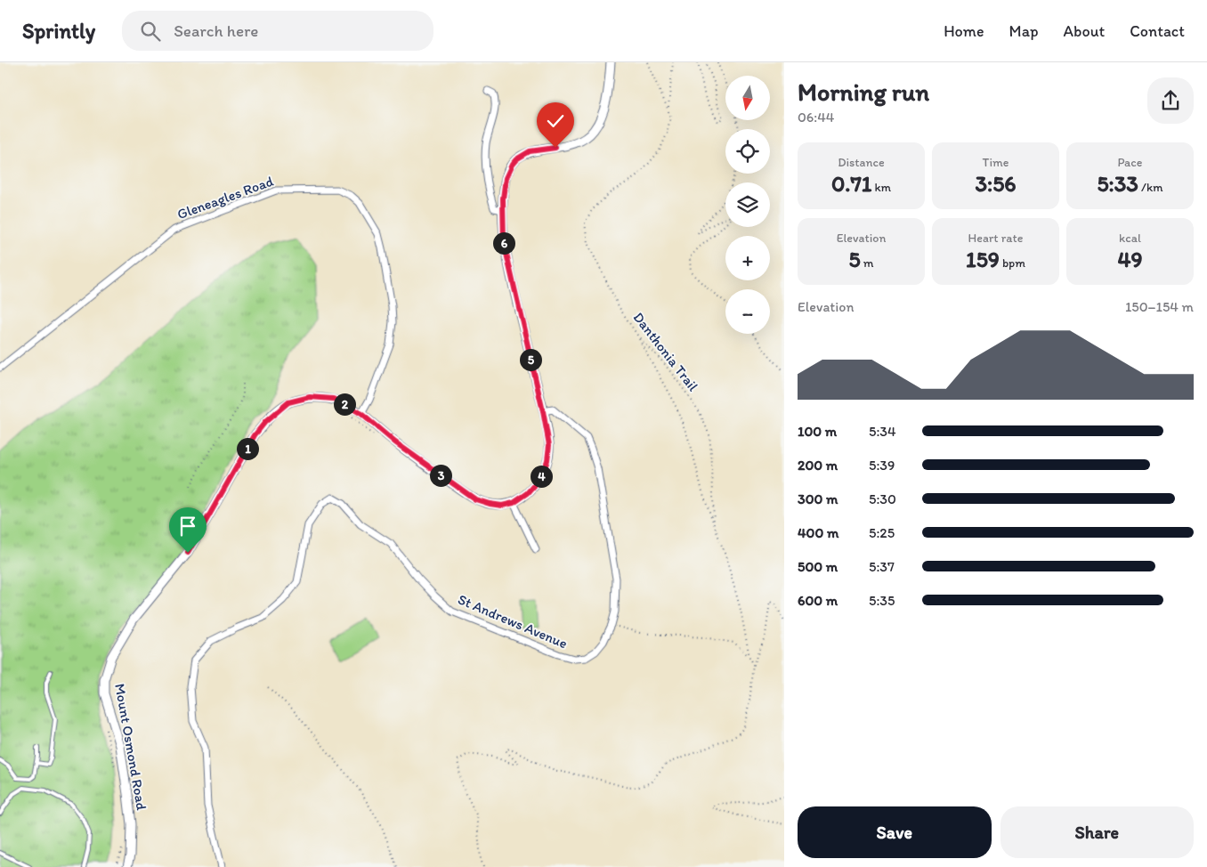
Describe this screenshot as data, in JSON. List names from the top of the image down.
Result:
{
  "streets": {
    "street": ["Gleneagles Road", "St Andrews Avenue", "Mount Osmond Road"],
    "path": ["Danthonia Trail"]
  },
  "crossings": [
    ["Gleneagles Road", "Mount Osmond Road"]
  ],
  "north": "bottom",
  "page": {
    "header": "Sprintly",
    "search": "Search here",
    "nav": [
      "Home",
      "Map",
      "About",
      "Contact"
    ],
    "heading": ["Morning run", "06:44"],
    "map_buttons": ["+", "−"],
    "stats": [
      ["Distance", "0.71 km"],
      ["Time", "3:56"],
      ["Pace", "5:33 /km"],
      ["Elevation", "5 m"],
      ["Heart rate", "159 bpm"],
      ["kcal", "49"]
    ],
    "pins": [
      "6",
      "5",
      "2",
      "1",
      "3",
      "4"
    ],
    "chart": ["Elevation", "150–154 m"],
    "list": [
      {
        "name": "100 m",
        "note": "5:34"
      },
      {
        "name": "200 m",
        "note": "5:39"
      },
      {
        "name": "300 m",
        "note": "5:30"
      },
      {
        "name": "400 m",
        "note": "5:25"
      },
      {
        "name": "500 m",
        "note": "5:37"
      },
      {
        "name": "600 m",
        "note": "5:35"
      }
    ],
    "buttons": ["Save", "Share"]
  }
}
